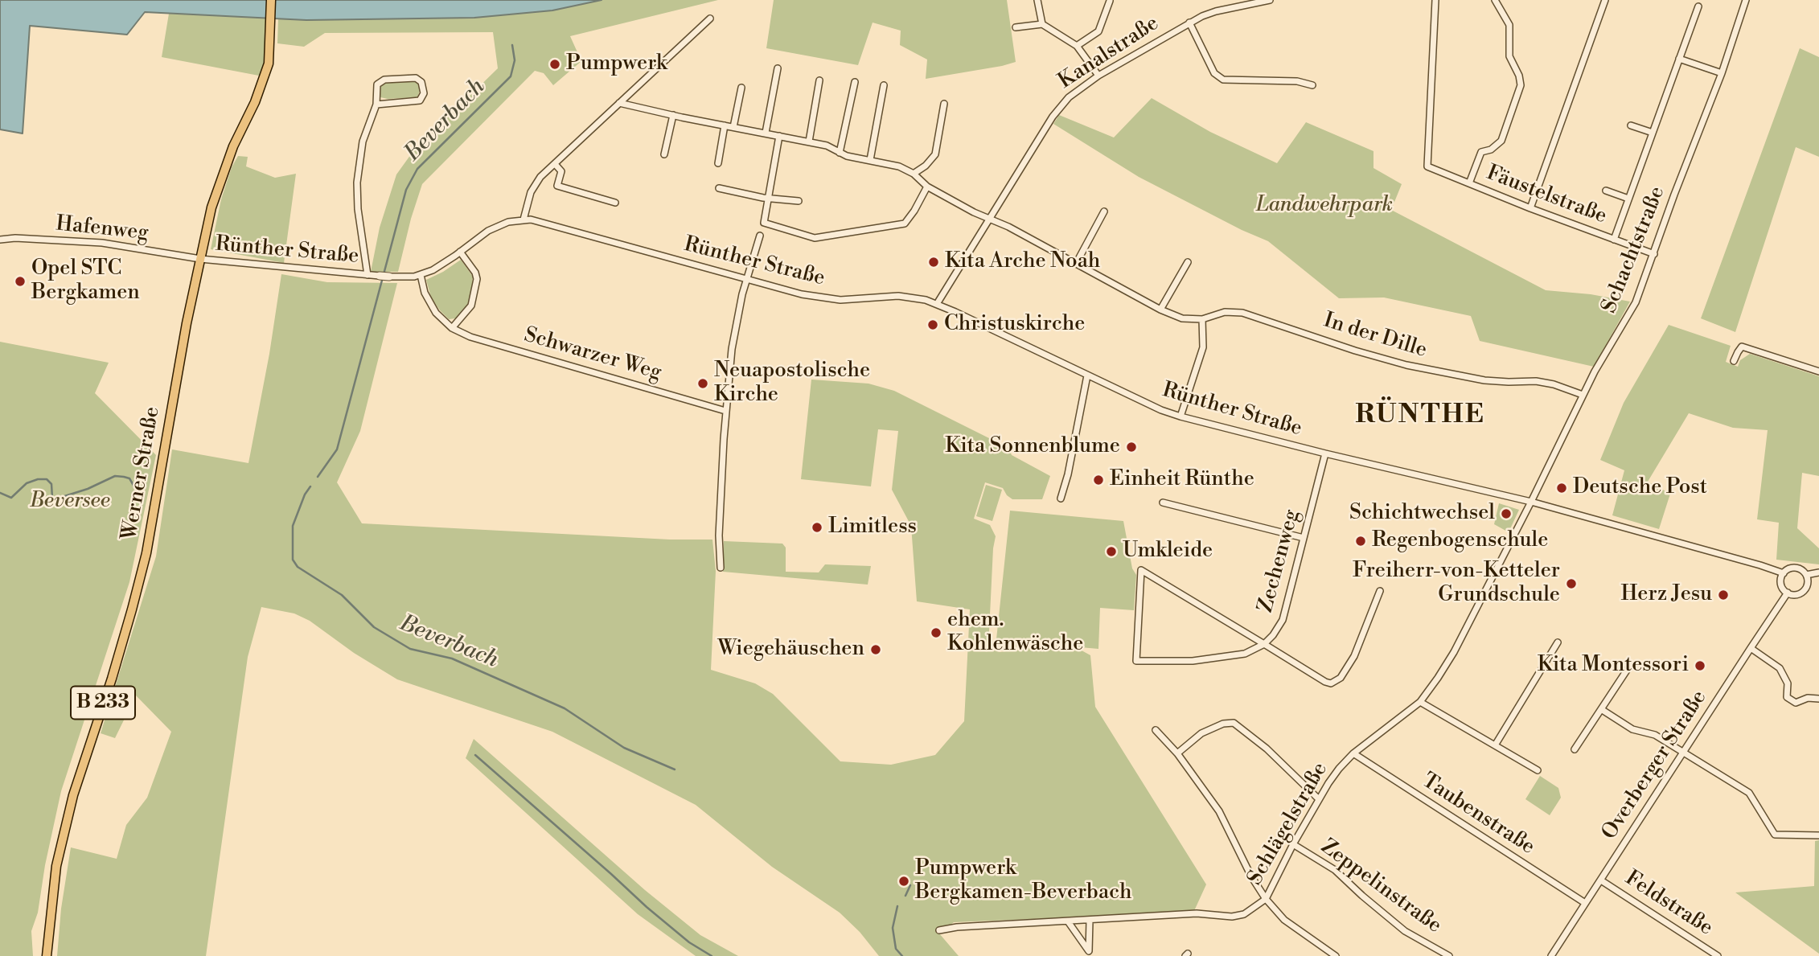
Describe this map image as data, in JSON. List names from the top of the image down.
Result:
{
  "streets": {
    "main road": ["Werner Straße", "B 233"],
    "street": [
      "Kanalstraße",
      "Fäustelstraße",
      "Hafenweg",
      "Schachtstraße",
      "Rünther Straße",
      "In der Dille",
      "Schwarzer Weg",
      "Zechenweg",
      "Overberger Straße",
      "Taubenstraße",
      "Schlägelstraße",
      "Zeppelinstraße",
      "Feldstraße"
    ]
  },
  "crossings": [
    ["Kanalstraße", "Rünther Straße"],
    ["Kanalstraße", "In der Dille"],
    ["Fäustelstraße", "Schachtstraße"],
    ["Hafenweg", "Rünther Straße"],
    ["Hafenweg", "Werner Straße"],
    ["Schachtstraße", "Rünther Straße"],
    ["Schachtstraße", "In der Dille"],
    ["Schachtstraße", "Schlägelstraße"],
    ["Rünther Straße", "Schwarzer Weg"],
    ["Rünther Straße", "Werner Straße"],
    ["Rünther Straße", "Zechenweg"],
    ["Rünther Straße", "Overberger Straße"],
    ["Rünther Straße", "Schlägelstraße"],
    ["Overberger Straße", "Taubenstraße"],
    ["Overberger Straße", "Feldstraße"],
    ["Taubenstraße", "Schlägelstraße"],
    ["Schlägelstraße", "Zeppelinstraße"]
  ],
  "districts": ["RÜNTHE"],
  "water": ["Beverbach"],
  "parks": ["Landwehrpark", "Beversee"],
  "places": [
    "Pumpwerk",
    "Kita Arche Noah",
    "Opel STC Bergkamen",
    "Christuskirche",
    "Neuapostolische Kirche",
    "Kita Sonnenblume",
    "Einheit Rünthe",
    "Deutsche Post",
    "Schichtwechsel",
    "Limitless",
    "Regenbogenschule",
    "Umkleide",
    "Freiherr-von-Ketteler Grundschule",
    "Herz Jesu",
    "ehem. Kohlenwäsche",
    "Wiegehäuschen",
    "Kita Montessori",
    "Pumpwerk Bergkamen-Beverbach"
  ]
}
